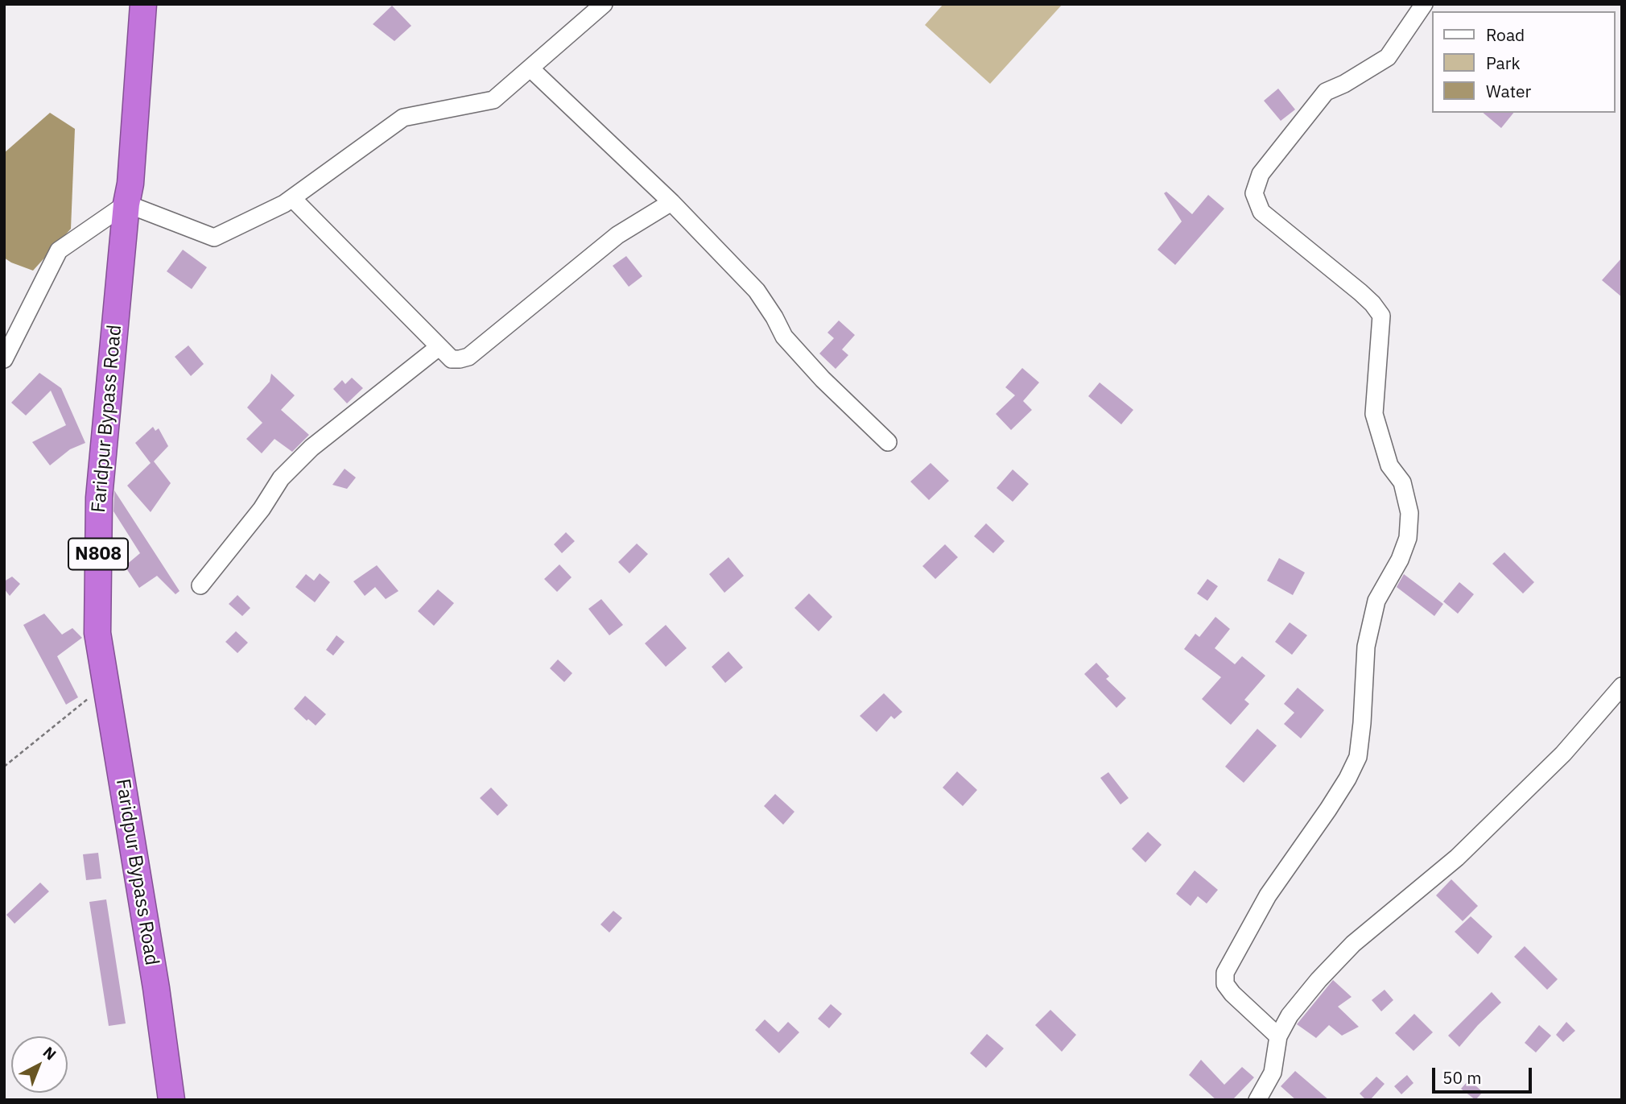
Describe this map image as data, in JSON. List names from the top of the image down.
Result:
{
  "streets": {
    "highway": ["Faridpur Bypass Road", "N808"]
  },
  "legend": ["Road", "Park", "Water"],
  "scale_bar": "50 m",
  "north": "top right"
}
